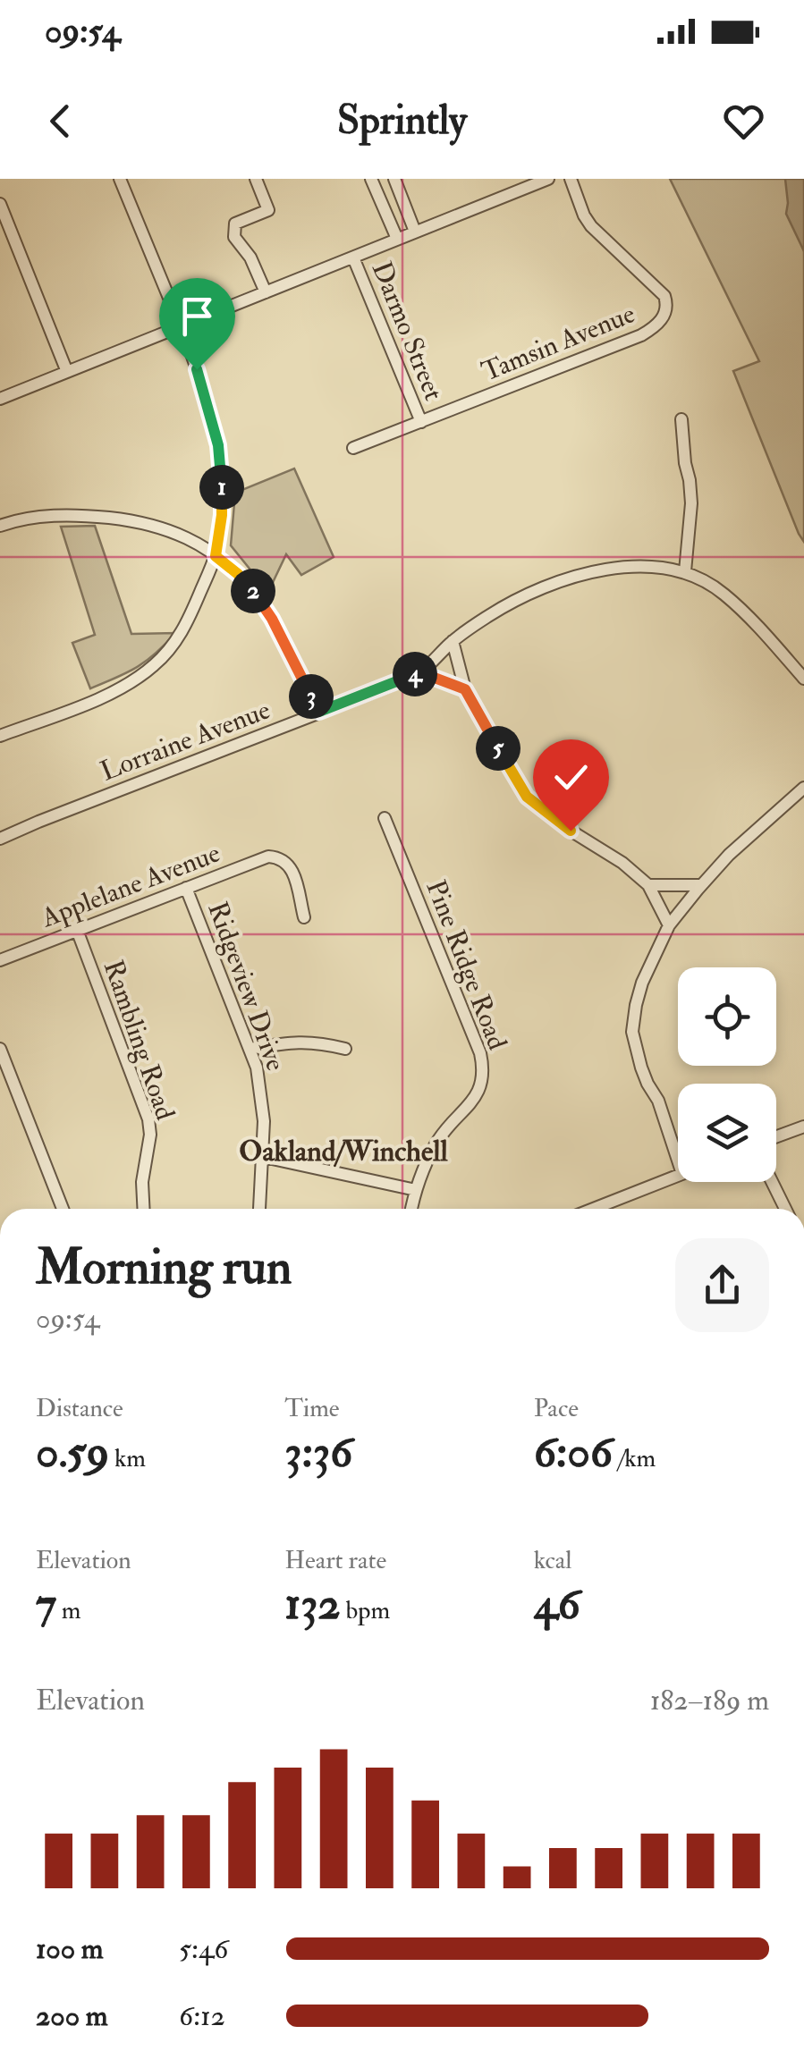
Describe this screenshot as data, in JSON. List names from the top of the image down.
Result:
{
  "streets": {
    "street": [
      "Darmo Street",
      "Tamsin Avenue",
      "Lorraine Avenue",
      "Applelane Avenue",
      "Pine Ridge Road",
      "Ridgeview Drive",
      "Rambling Road"
    ]
  },
  "crossings": [
    ["Darmo Street", "Tamsin Avenue"],
    ["Applelane Avenue", "Ridgeview Drive"],
    ["Applelane Avenue", "Rambling Road"]
  ],
  "districts": ["Oakland/Winchell"],
  "page": {
    "status": "09:54",
    "header": "Sprintly",
    "pins": [
      "1",
      "2",
      "4",
      "3",
      "5"
    ],
    "heading": ["Morning run", "09:54"],
    "stats": [
      ["Distance", "0.59 km"],
      ["Time", "3:36"],
      ["Pace", "6:06 /km"],
      ["Elevation", "7 m"],
      ["Heart rate", "132 bpm"],
      ["kcal", "46"]
    ],
    "chart": ["Elevation", "182–189 m"],
    "list": [
      {
        "name": "100 m",
        "note": "5:46"
      },
      {
        "name": "200 m",
        "note": "6:12"
      }
    ]
  }
}
